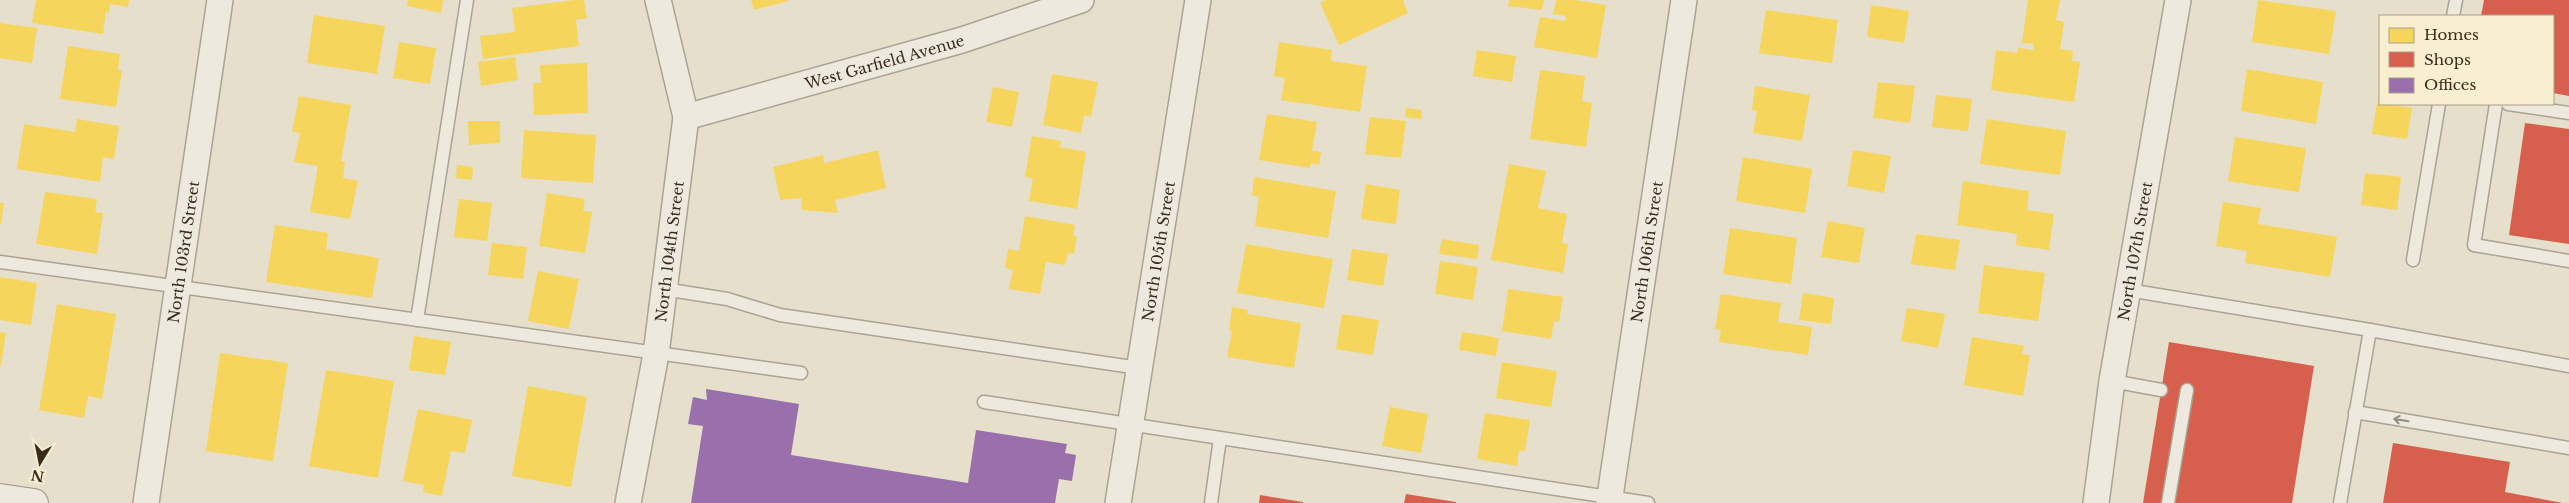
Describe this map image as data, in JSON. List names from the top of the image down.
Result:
{
  "streets": {
    "street": [
      "West Garfield Avenue",
      "North 104th Street",
      "North 105th Street",
      "North 107th Street",
      "North 103rd Street",
      "North 106th Street"
    ]
  },
  "crossings": [
    ["West Garfield Avenue", "North 104th Street"]
  ],
  "legend": ["Homes", "Shops", "Offices"],
  "north": "bottom"
}
